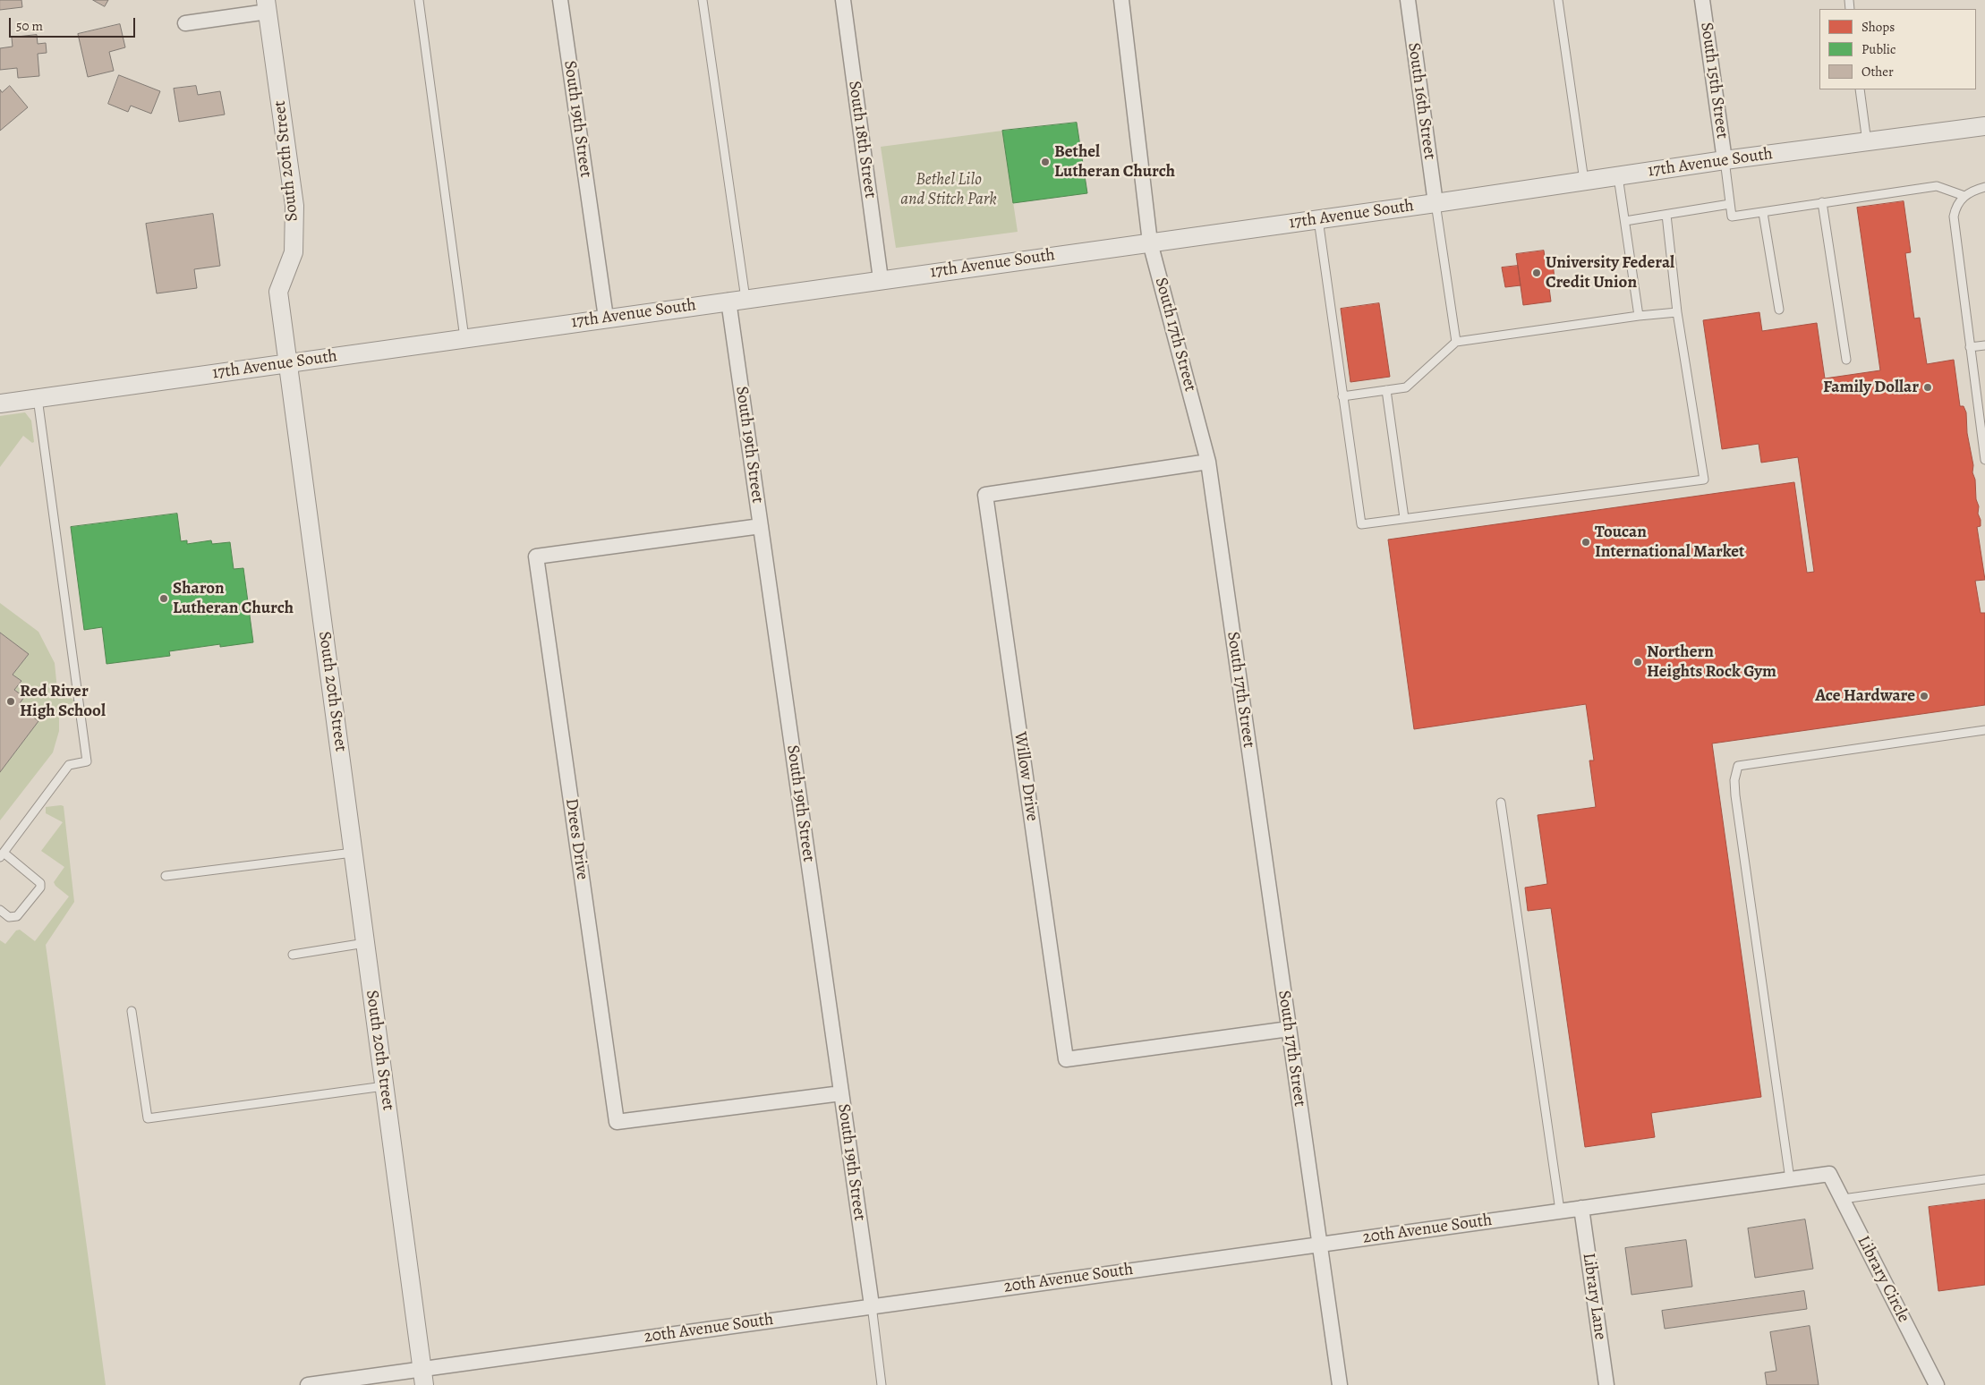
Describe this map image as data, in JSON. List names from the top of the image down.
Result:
{
  "streets": {
    "street": [
      "South 15th Street",
      "South 16th Street",
      "South 19th Street",
      "South 18th Street",
      "South 20th Street",
      "17th Avenue South",
      "South 17th Street",
      "Willow Drive",
      "Drees Drive",
      "20th Avenue South",
      "Library Circle",
      "Library Lane"
    ]
  },
  "crossings": [
    ["South 15th Street", "17th Avenue South"],
    ["South 16th Street", "17th Avenue South"],
    ["South 19th Street", "17th Avenue South"],
    ["South 19th Street", "Drees Drive"],
    ["South 19th Street", "20th Avenue South"],
    ["South 18th Street", "17th Avenue South"],
    ["South 20th Street", "17th Avenue South"],
    ["South 20th Street", "20th Avenue South"],
    ["17th Avenue South", "South 17th Street"],
    ["South 17th Street", "Willow Drive"],
    ["South 17th Street", "20th Avenue South"],
    ["20th Avenue South", "Library Circle"],
    ["20th Avenue South", "Library Lane"]
  ],
  "parks": ["Bethel Lilo and Stitch Park"],
  "places": [
    "Bethel Lutheran Church",
    "University Federal Credit Union",
    "Family Dollar",
    "Toucan International Market",
    "Sharon Lutheran Church",
    "Northern Heights Rock Gym",
    "Ace Hardware",
    "Red River High School"
  ],
  "legend": ["Shops", "Public", "Other"],
  "scale_bar": "50 m"
}
